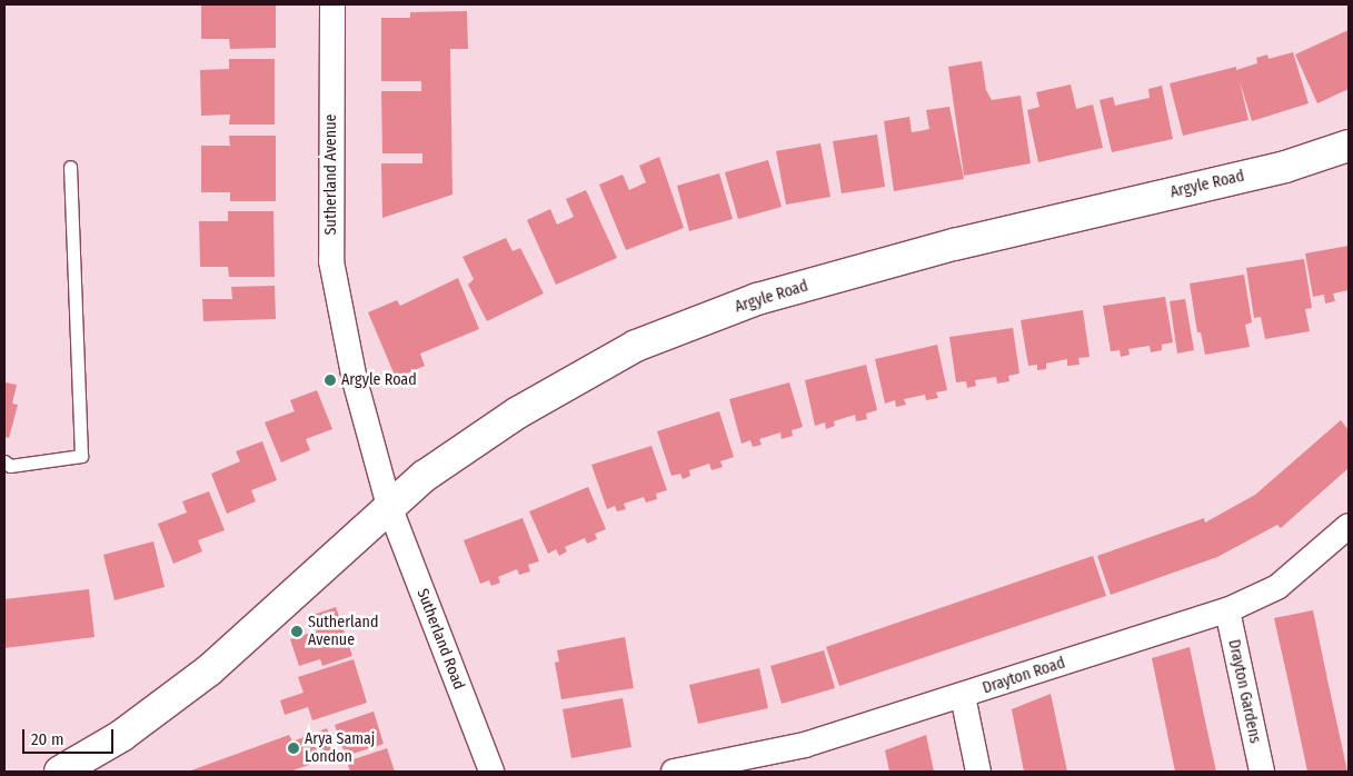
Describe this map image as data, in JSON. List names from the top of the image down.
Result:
{
  "streets": {
    "main road": ["Argyle Road"],
    "street": [
      "Sutherland Avenue",
      "Sutherland Road",
      "Drayton Road",
      "Drayton Gardens"
    ]
  },
  "crossings": [
    ["Sutherland Avenue", "Argyle Road"],
    ["Sutherland Avenue", "Sutherland Road"],
    ["Argyle Road", "Sutherland Road"],
    ["Drayton Road", "Drayton Gardens"]
  ],
  "places": ["Argyle Road", "Sutherland Avenue", "Arya Samaj London"],
  "scale_bar": "20 m"
}
